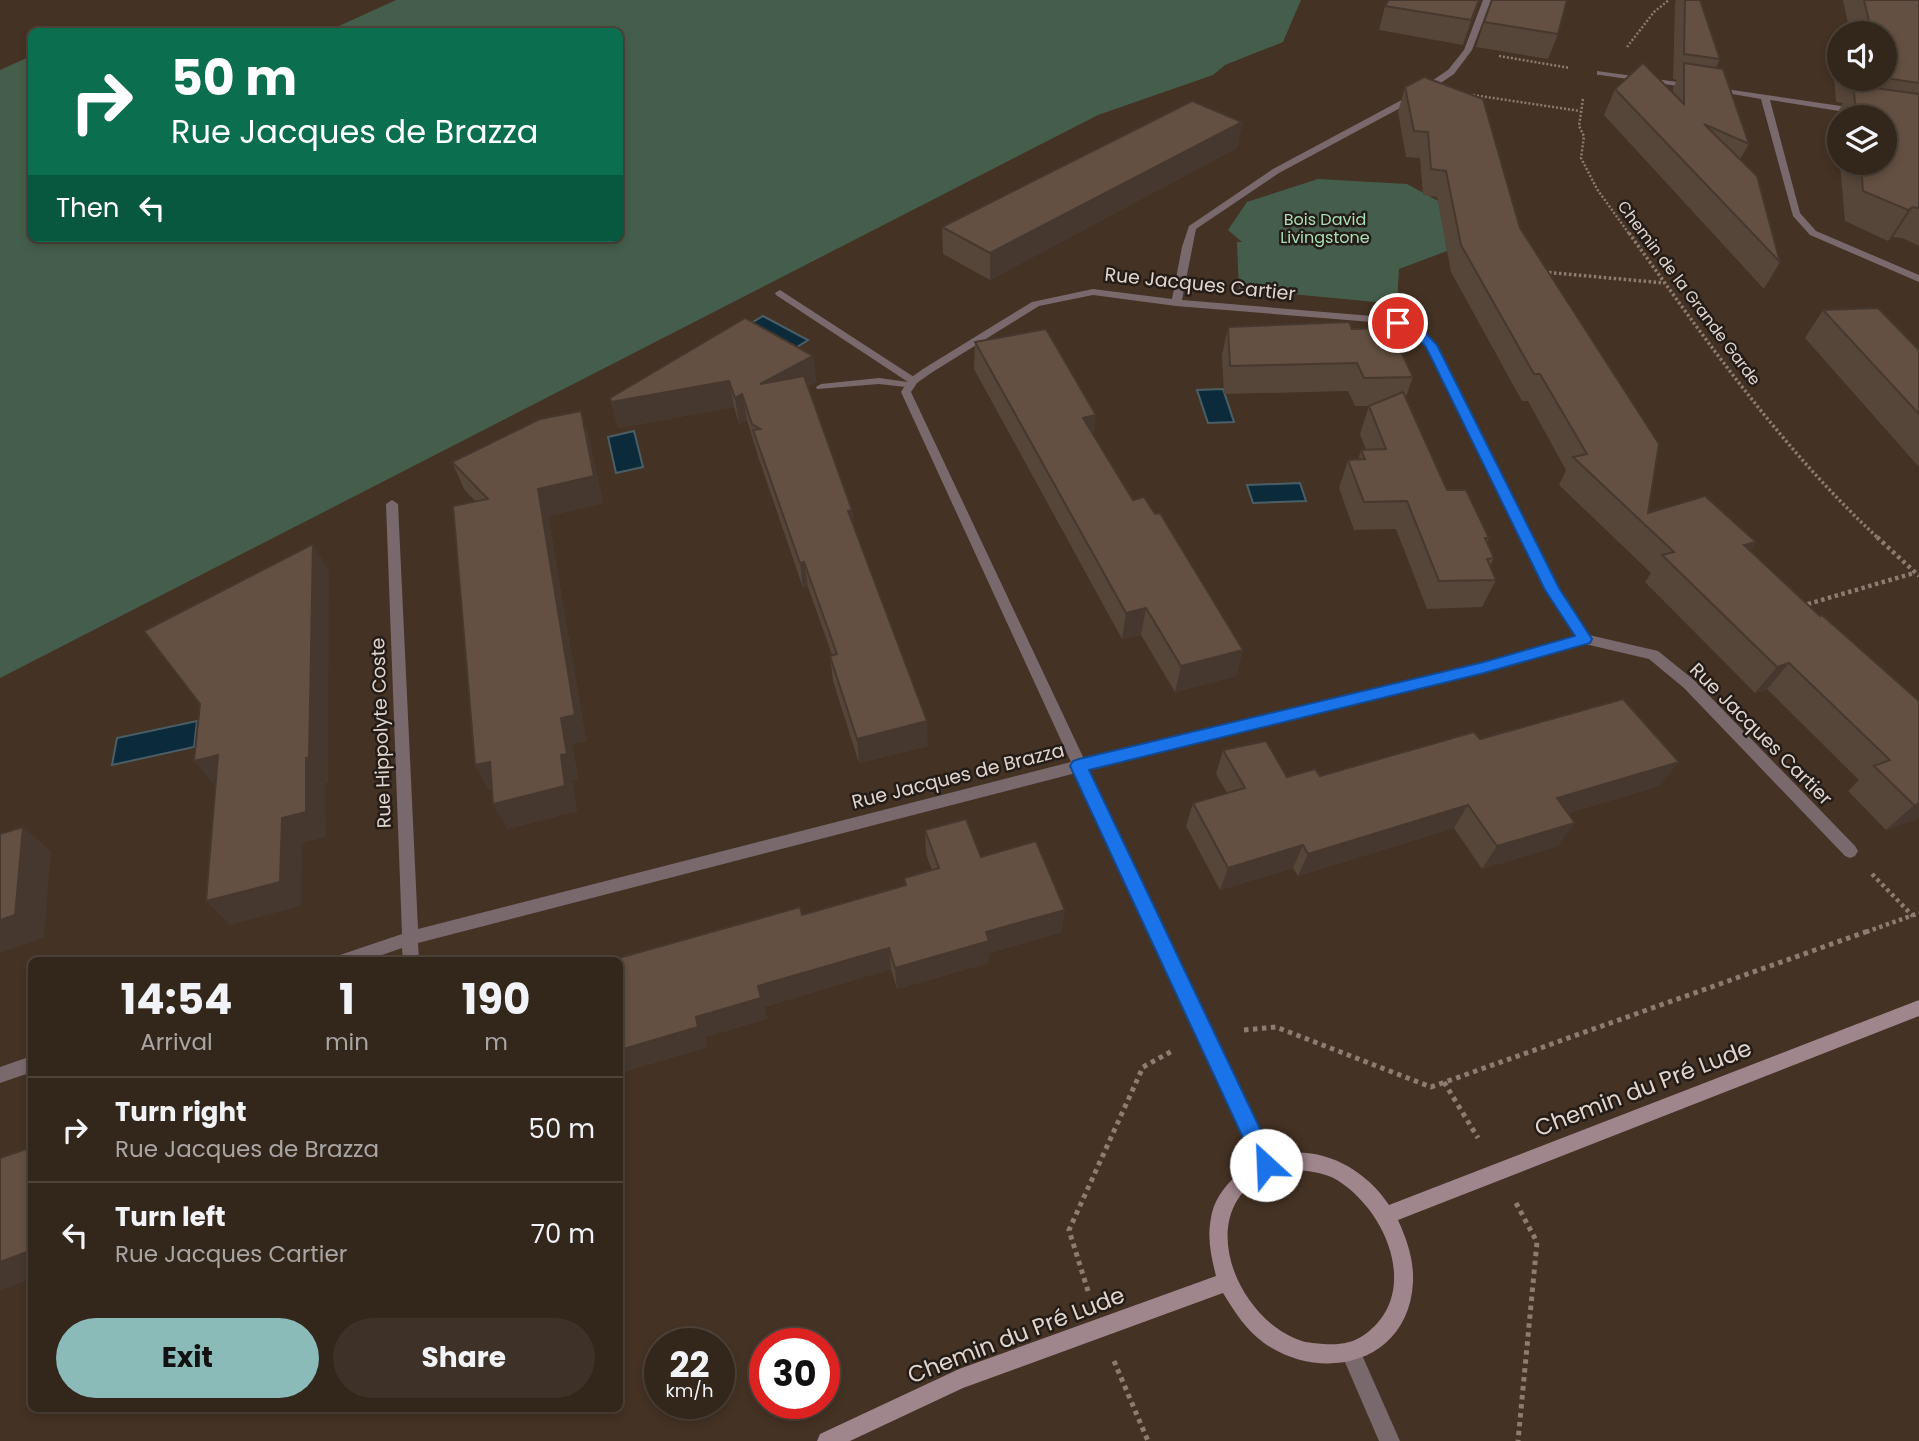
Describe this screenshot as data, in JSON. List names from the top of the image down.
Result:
{
  "streets": {
    "street": [
      "Rue Jacques Cartier",
      "Rue Hippolyte Coste",
      "Rue Jacques de Brazza",
      "Chemin du Pré Lude"
    ],
    "path": ["Chemin de la Grande Garde"]
  },
  "crossings": [
    ["Rue Jacques Cartier", "Rue Jacques de Brazza"],
    ["Rue Hippolyte Coste", "Rue Jacques de Brazza"]
  ],
  "parks": ["Bois David Livingstone"],
  "page": {
    "turn": ["50 m", "Rue Jacques de Brazza"],
    "then": "Then",
    "eta": [
      "14:54",
      "Arrival",
      "1",
      "min",
      "190",
      "m"
    ],
    "list": [
      {
        "name": "Turn right",
        "note": "Rue Jacques de Brazza",
        "value": "50 m"
      },
      {
        "name": "Turn left",
        "note": "Rue Jacques Cartier",
        "value": "70 m"
      }
    ],
    "buttons": ["Exit", "Share"],
    "speed": "22 km/h",
    "limit": "30"
  }
}
